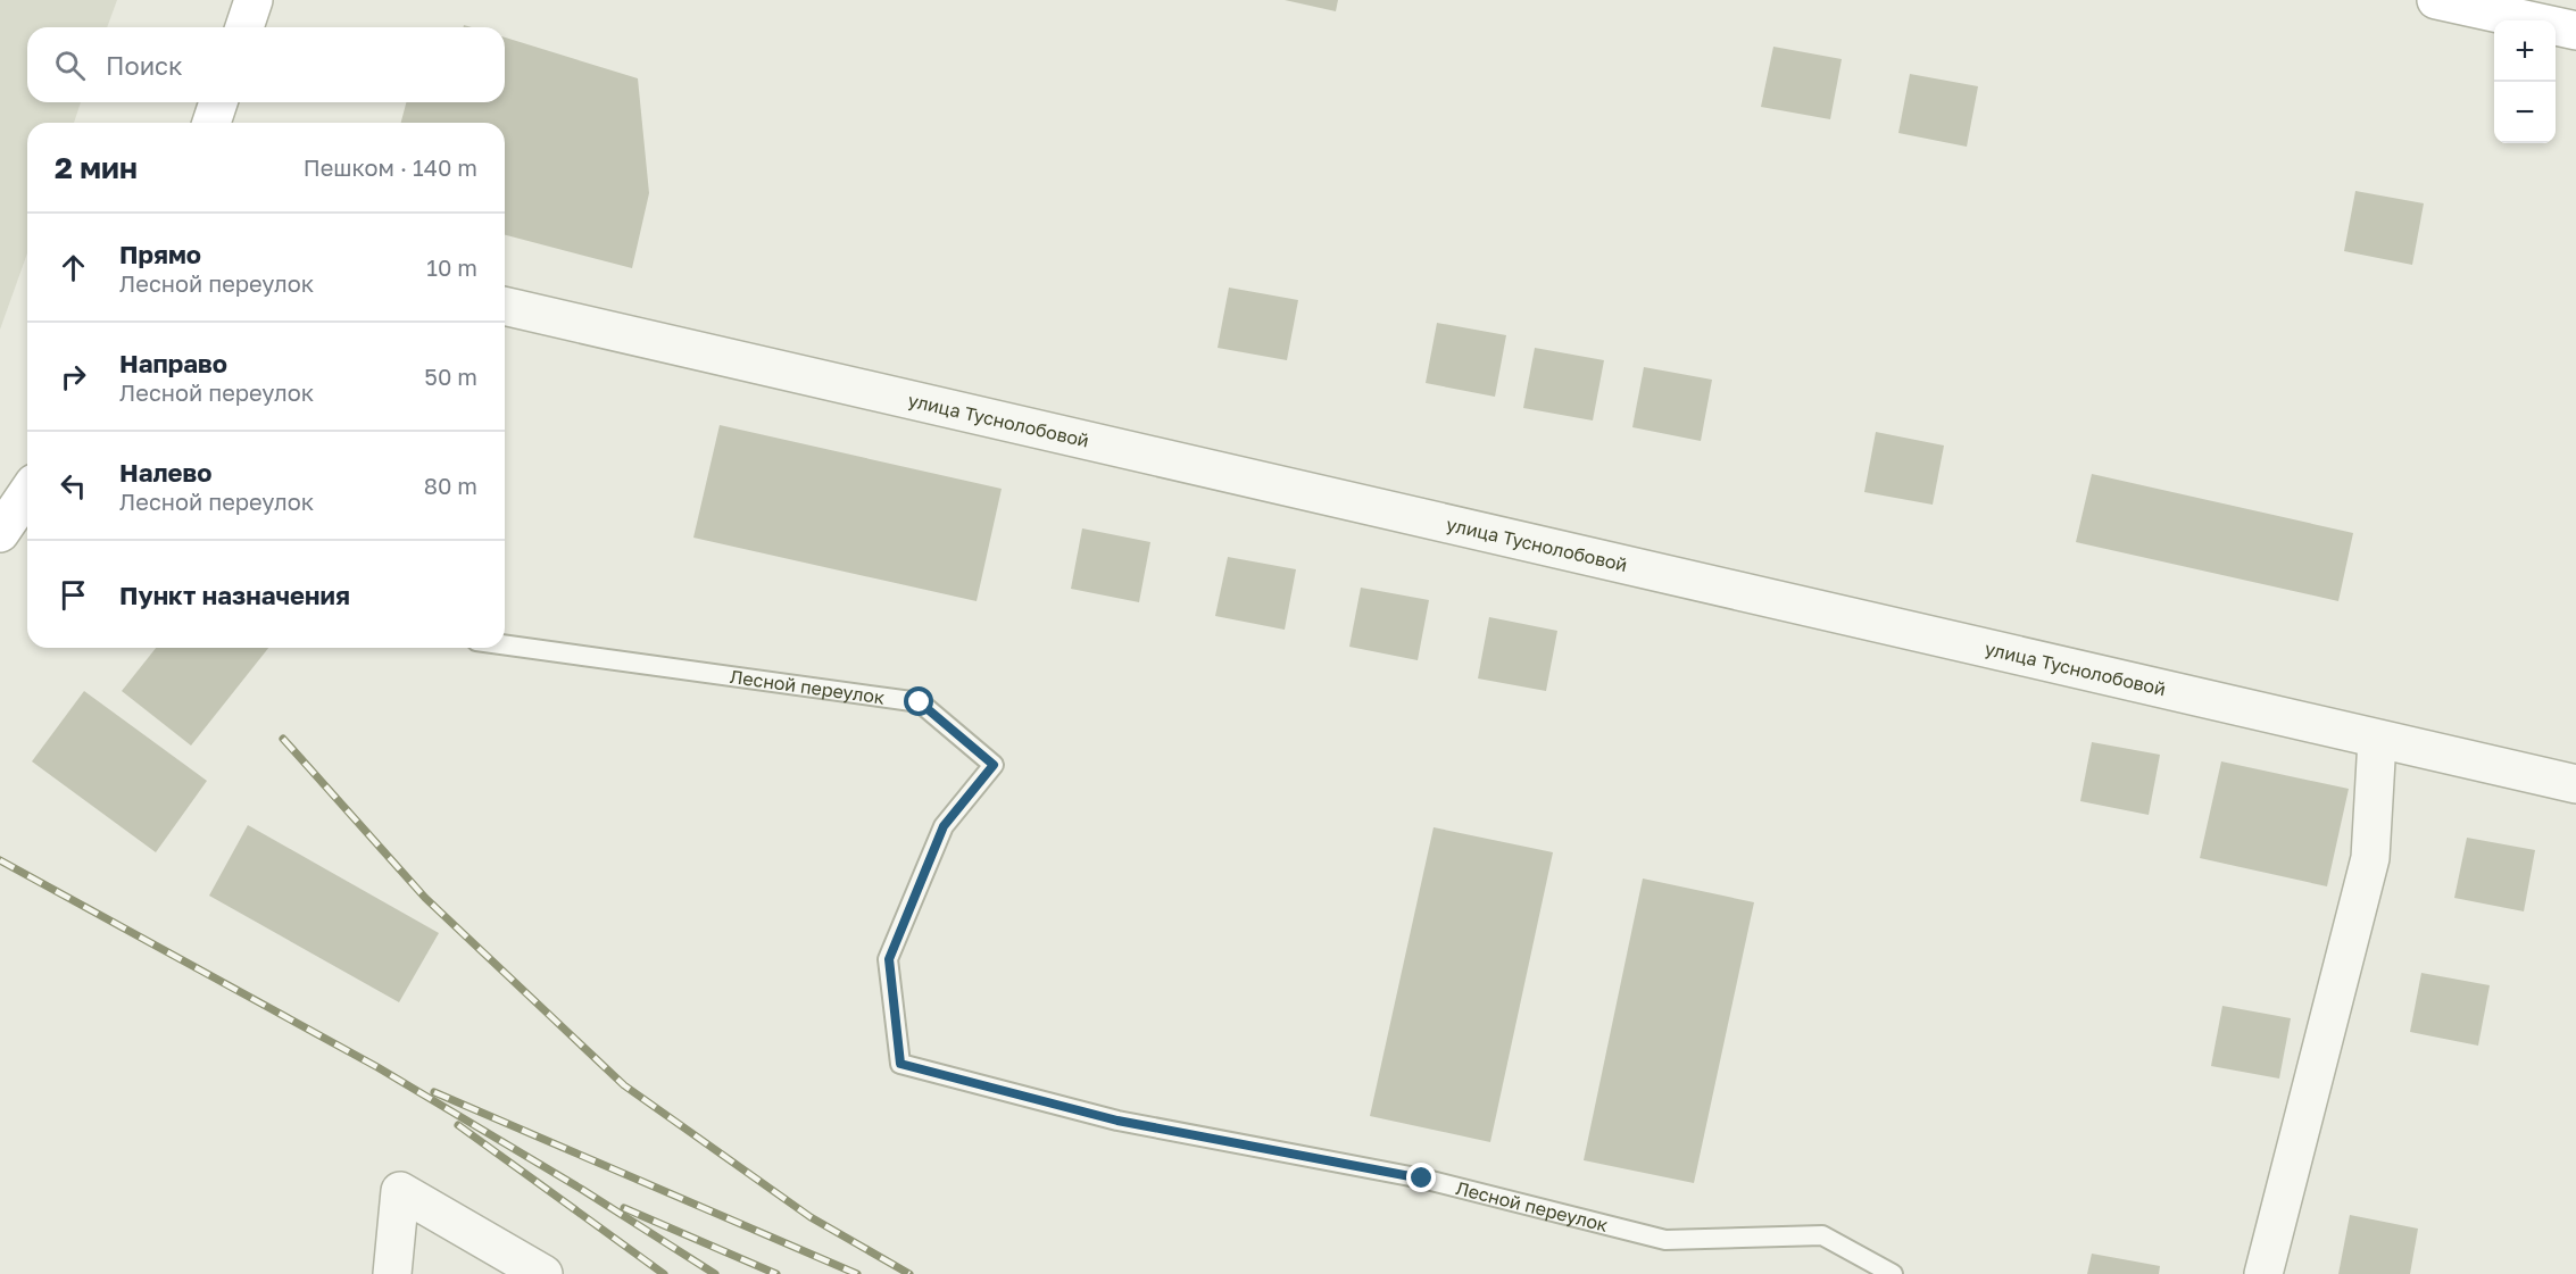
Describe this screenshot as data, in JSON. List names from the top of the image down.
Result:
{
  "streets": {
    "street": ["улица Туснолобовой"],
    "lane": ["Лесной переулок"]
  },
  "page": {
    "map_buttons": ["+", "−"],
    "search": "Поиск",
    "heading": ["2 мин", "Пешком · 140 m"],
    "list": [
      ["Прямо", "Лесной переулок", "10 m"],
      ["Направо", "Лесной переулок", "50 m"],
      ["Налево", "Лесной переулок", "80 m"],
      "Пункт назначения"
    ]
  }
}
